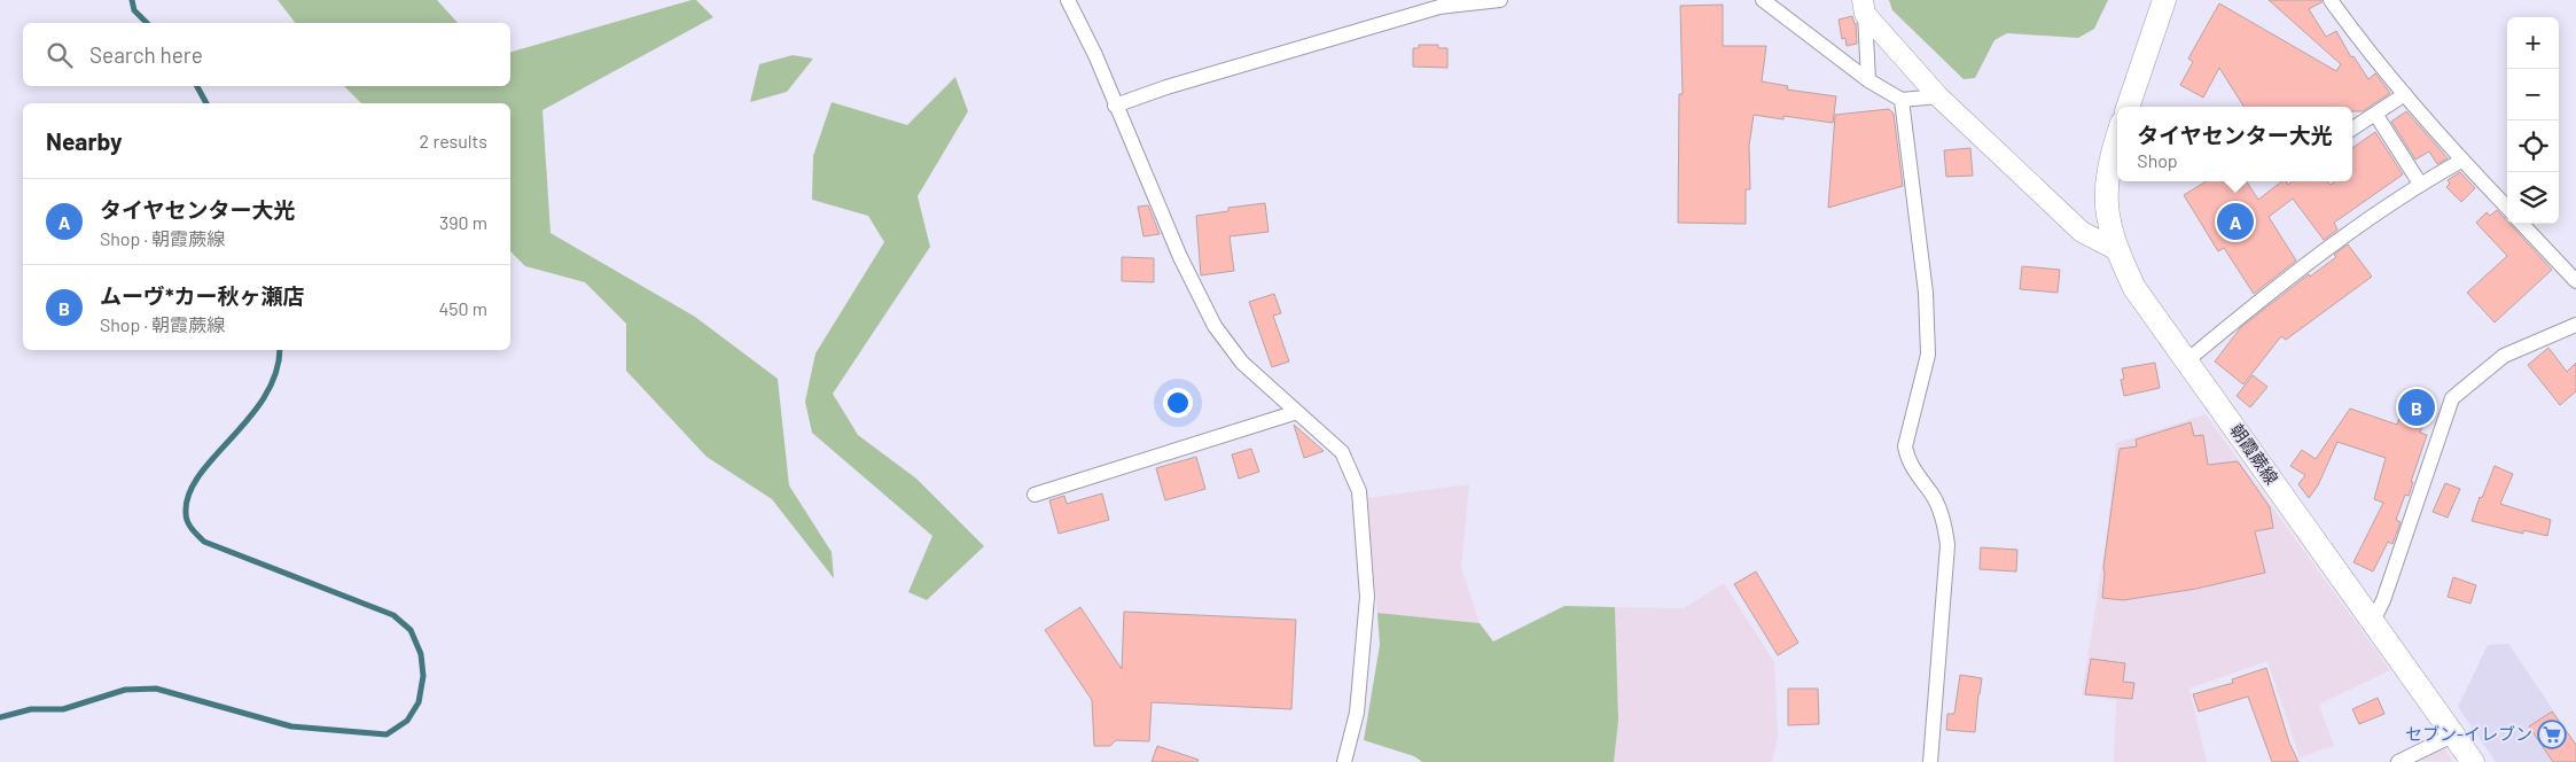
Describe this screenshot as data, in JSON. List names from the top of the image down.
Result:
{
  "streets": {
    "main road": ["朝霞蕨線"]
  },
  "places": {
    "supermarket": ["セブン-イレブン"]
  },
  "page": {
    "map_buttons": ["+", "−"],
    "search": "Search here",
    "heading": ["Nearby", "2 results"],
    "popup": ["タイヤセンター大光", "Shop"],
    "list": [
      {
        "mark": "A",
        "name": "タイヤセンター大光",
        "note": "Shop · 朝霞蕨線",
        "value": "390 m"
      },
      {
        "mark": "B",
        "name": "ムーヴ*カー秋ヶ瀬店",
        "note": "Shop · 朝霞蕨線",
        "value": "450 m"
      }
    ],
    "pins": ["A", "B"]
  }
}
